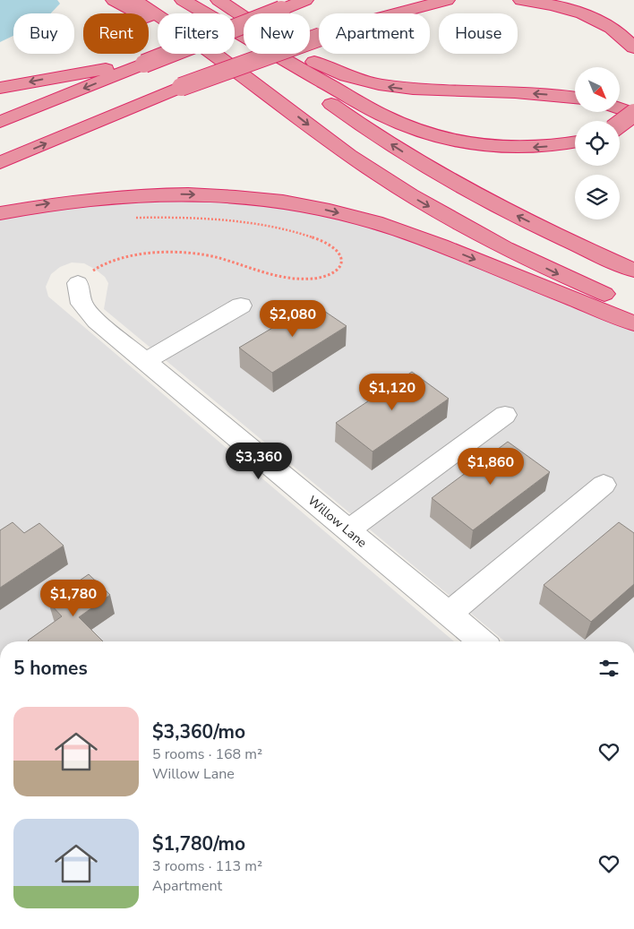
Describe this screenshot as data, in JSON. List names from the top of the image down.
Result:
{
  "streets": {
    "street": ["Willow Lane"]
  },
  "north": "bottom right",
  "page": {
    "chip": [
      "Buy",
      "Rent",
      "Filters",
      "New",
      "Apartment",
      "House"
    ],
    "price": [
      "$2,080",
      "$1,120",
      "$3,360",
      "$1,860",
      "$1,780"
    ],
    "heading": "5 homes",
    "list": [
      {
        "name": "$3,360/mo",
        "note": "5 rooms · 168 m² · Willow Lane"
      },
      {
        "name": "$1,780/mo",
        "note": "3 rooms · 113 m² · Apartment"
      }
    ]
  }
}
